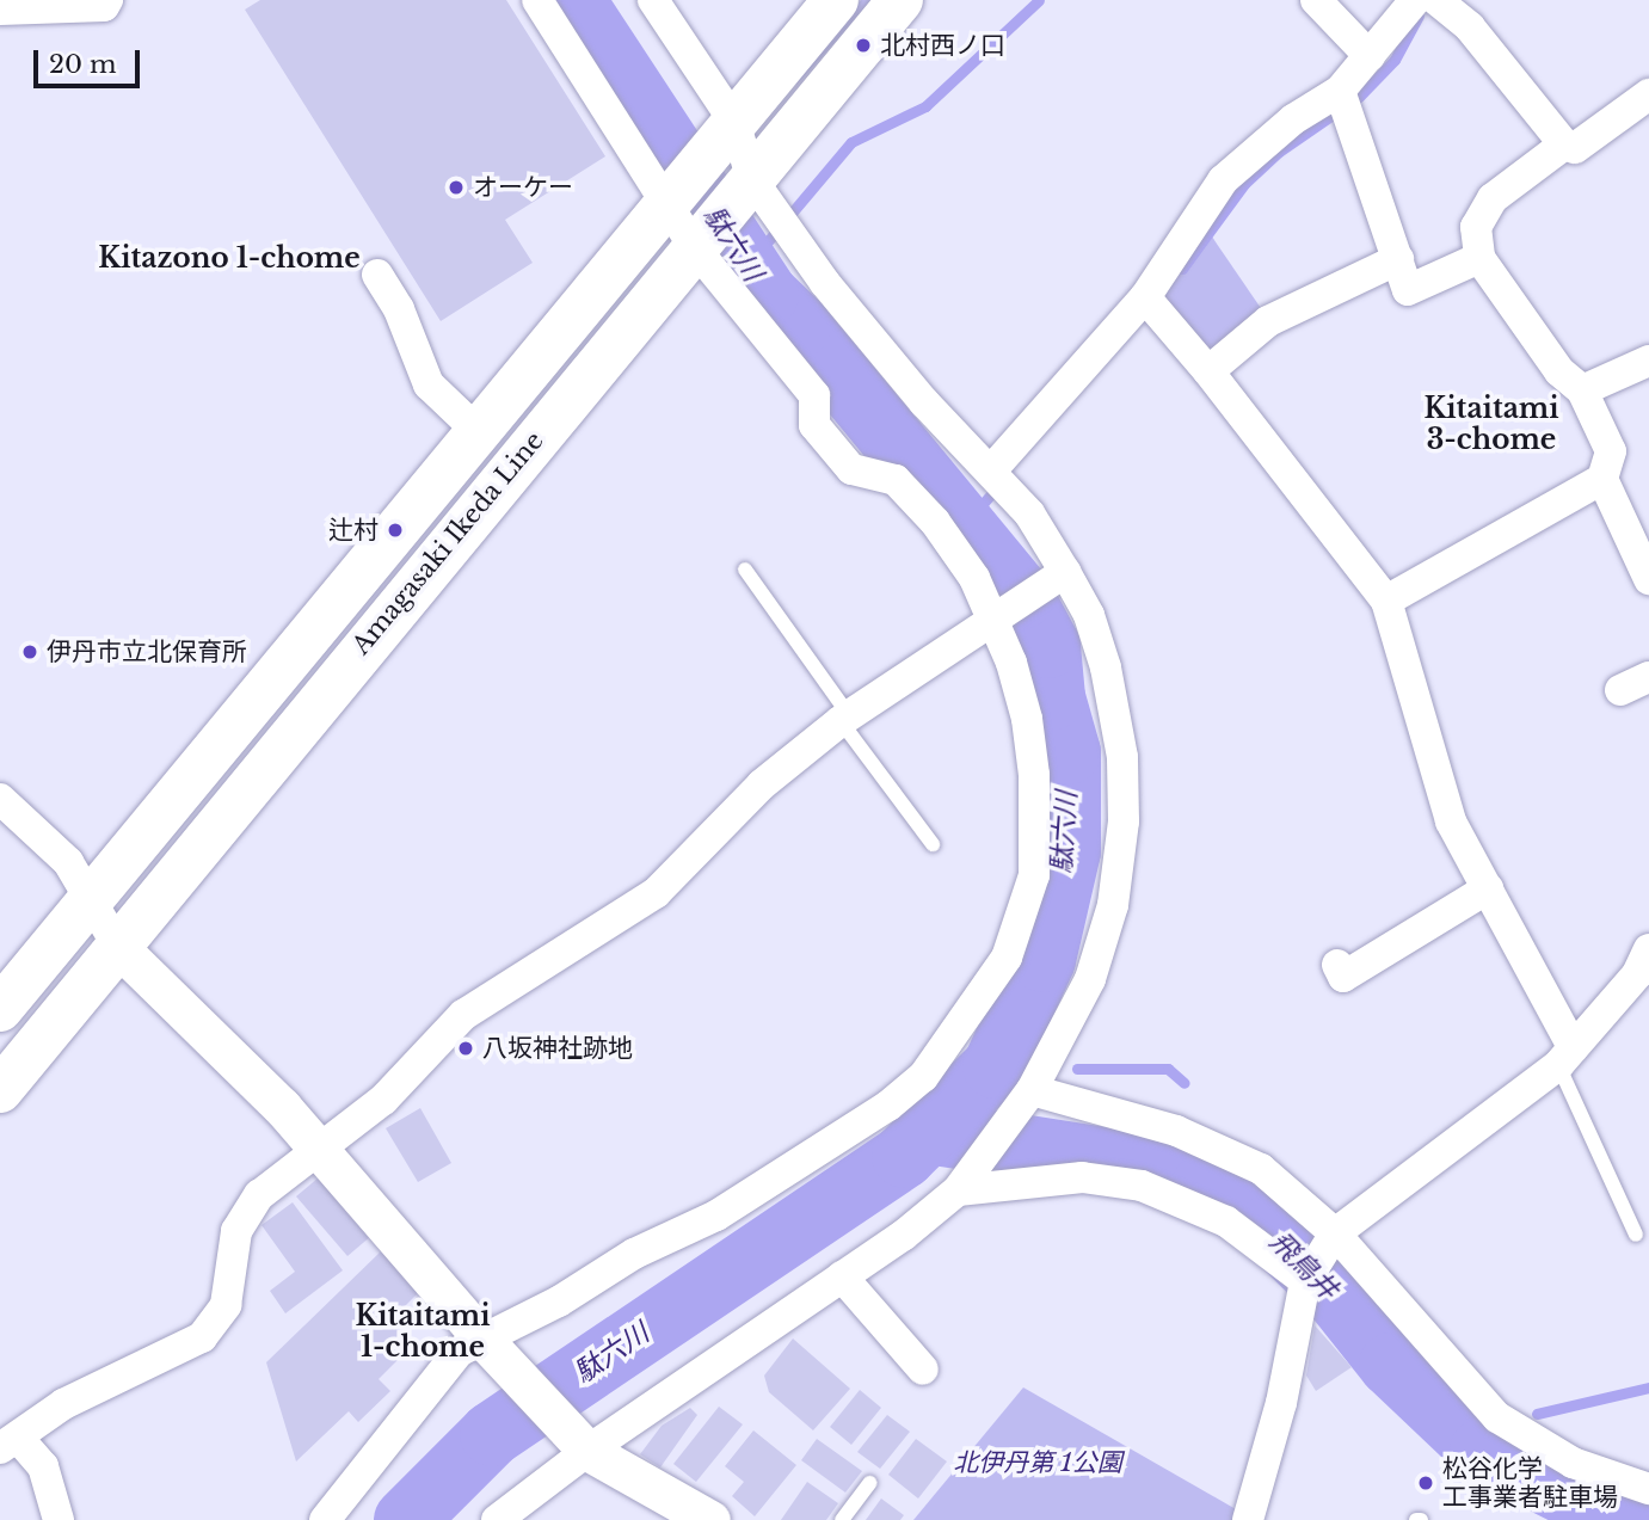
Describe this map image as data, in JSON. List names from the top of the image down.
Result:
{
  "streets": {
    "main road": ["Amagasaki Ikeda Line"]
  },
  "districts": ["Kitazono 1-chome", "Kitaitami 3-chome", "Kitaitami 1-chome"],
  "water": ["駄六川", "飛鳥井"],
  "parks": ["北伊丹第 1公園"],
  "places": [
    "北村西ノ口",
    "オーケー",
    "辻村",
    "伊丹市立北保育所",
    "八坂神社跡地",
    "松谷化学 工事業者駐車場"
  ],
  "scale_bar": "20 m"
}
